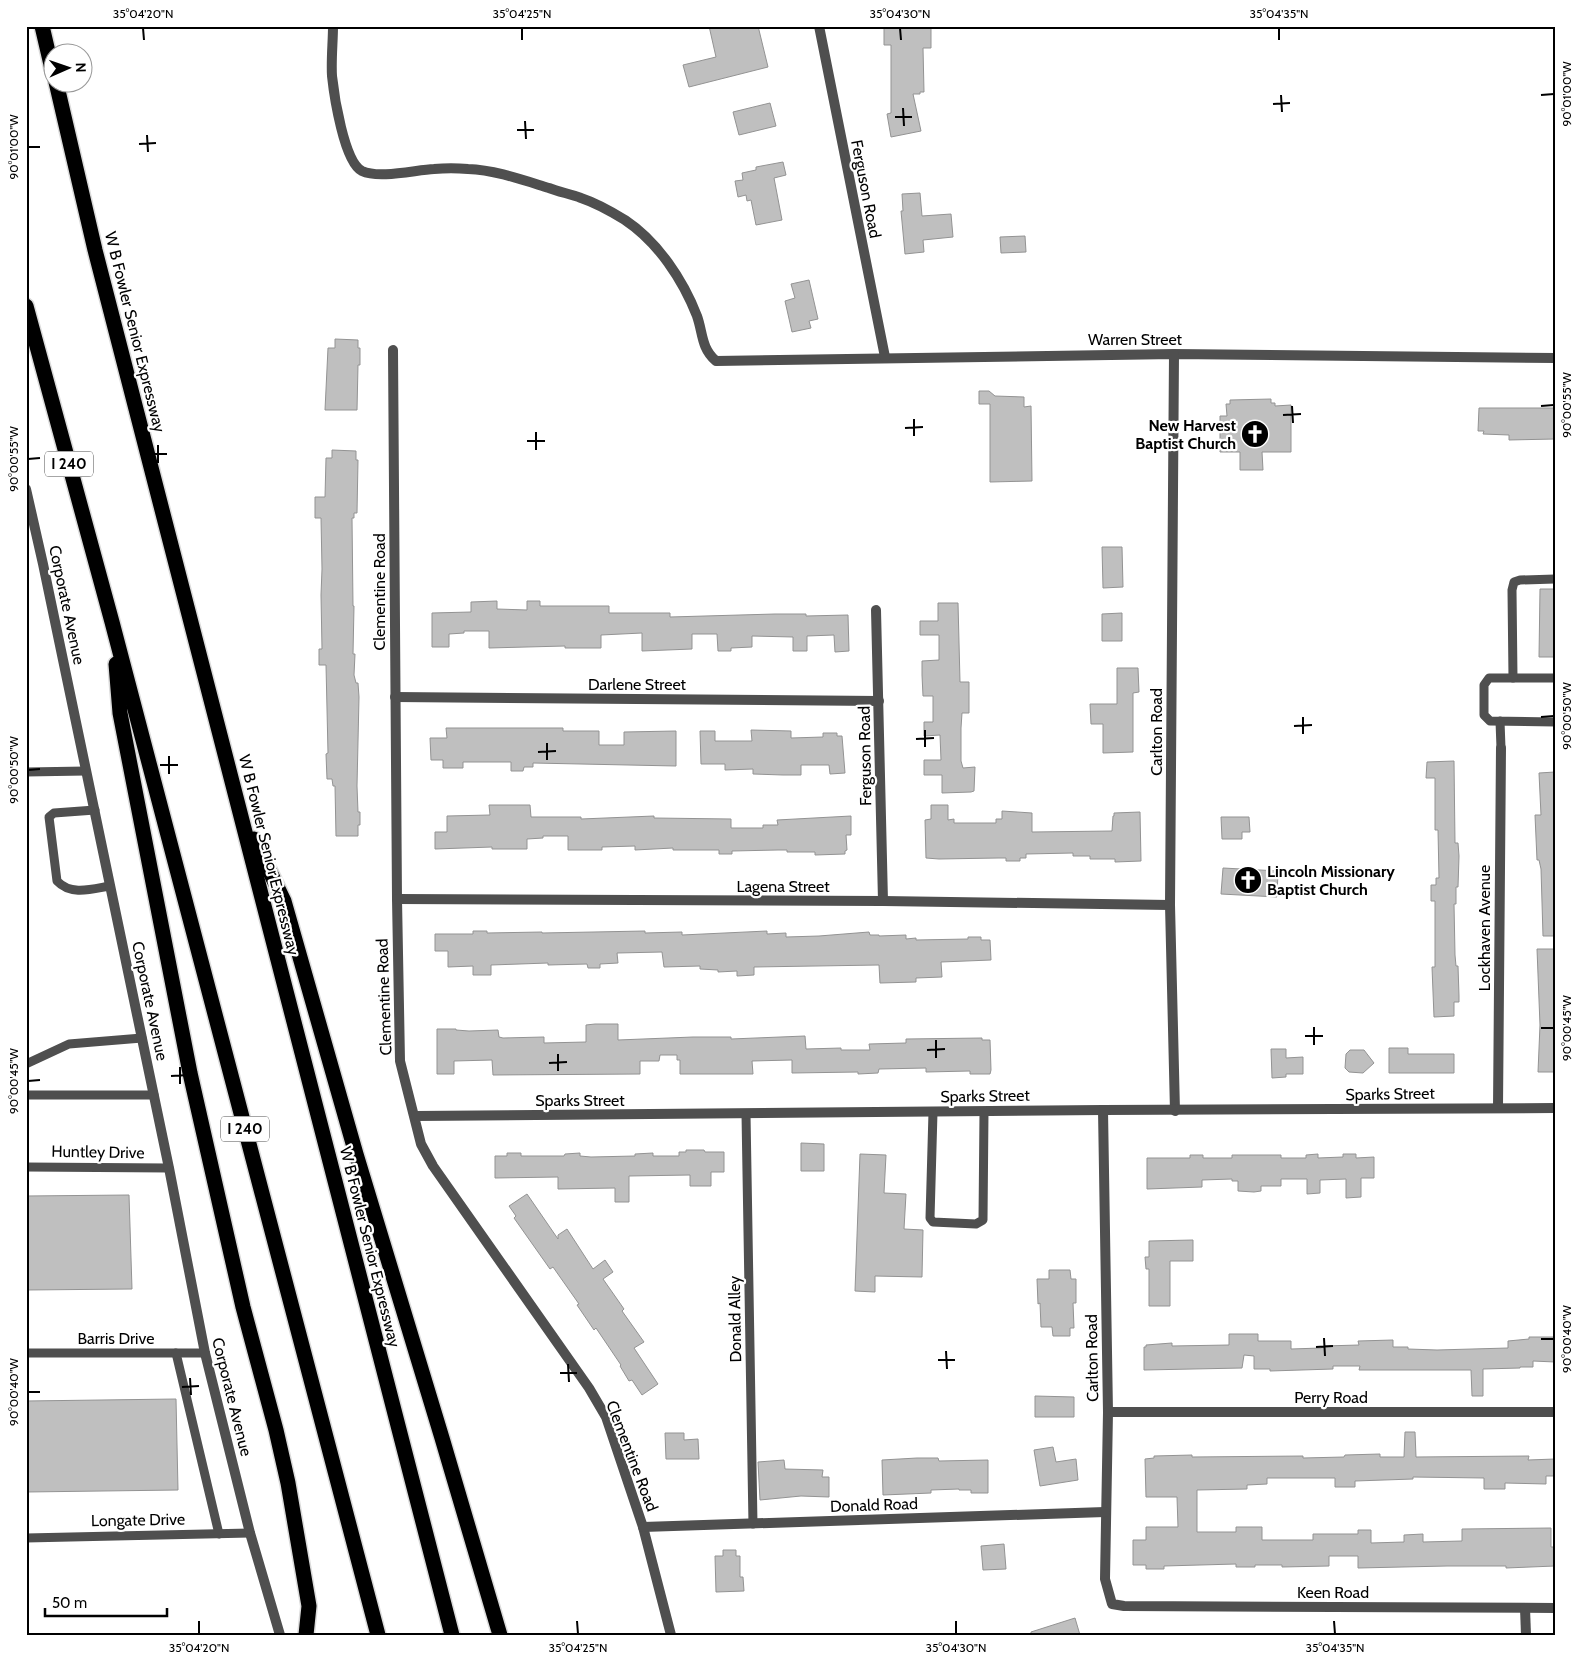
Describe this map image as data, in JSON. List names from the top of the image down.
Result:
{
  "streets": {
    "highway": ["W B Fowler Senior Expressway", "I 240"],
    "street": [
      "Ferguson Road",
      "Warren Street",
      "Clementine Road",
      "Corporate Avenue",
      "Darlene Street",
      "Carlton Road",
      "Lagena Street",
      "Lockhaven Avenue",
      "Sparks Street",
      "Perry Road",
      "Donald Road",
      "Keen Road"
    ],
    "lane": [
      "Huntley Drive",
      "Donald Alley",
      "Barris Drive",
      "Longate Drive"
    ]
  },
  "crossings": [
    ["Ferguson Road", "Warren Street"],
    ["Ferguson Road", "Darlene Street"],
    ["Ferguson Road", "Lagena Street"],
    ["Warren Street", "Carlton Road"],
    ["Clementine Road", "Darlene Street"],
    ["Clementine Road", "Lagena Street"],
    ["Clementine Road", "Sparks Street"],
    ["Clementine Road", "Donald Road"],
    ["Corporate Avenue", "Huntley Drive"],
    ["Corporate Avenue", "Barris Drive"],
    ["Corporate Avenue", "Longate Drive"],
    ["Carlton Road", "Lagena Street"],
    ["Carlton Road", "Sparks Street"],
    ["Carlton Road", "Perry Road"],
    ["Carlton Road", "Donald Road"],
    ["Carlton Road", "Keen Road"],
    ["Lockhaven Avenue", "Sparks Street"],
    ["Sparks Street", "Donald Alley"],
    ["Donald Alley", "Donald Road"]
  ],
  "places": {
    "church": ["New Harvest Baptist Church", "Lincoln Missionary Baptist Church"]
  },
  "scale_bar": "50 m",
  "north": "right",
  "coordinates": [
    "35°04'20\"N",
    "35°04'25\"N",
    "35°04'30\"N",
    "35°04'35\"N",
    "90°01'00\"W",
    "90°00'55\"W",
    "90°00'50\"W",
    "90°00'45\"W",
    "90°00'40\"W"
  ]
}
